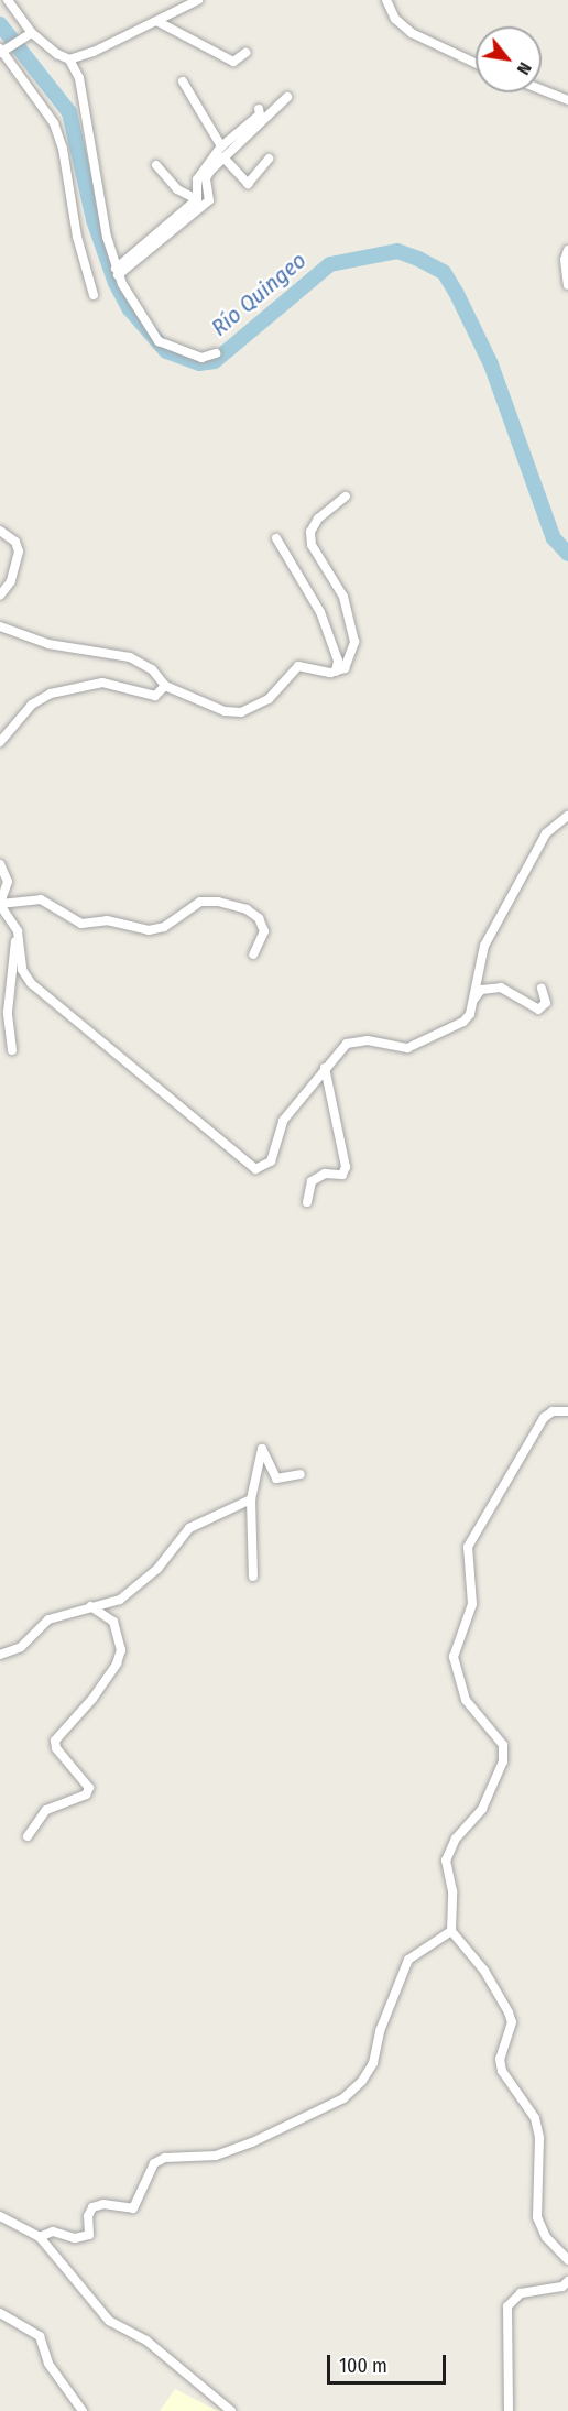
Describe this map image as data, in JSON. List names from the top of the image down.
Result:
{
  "water": ["Río Quingeo"],
  "scale_bar": "100 m",
  "north": "bottom right"
}
